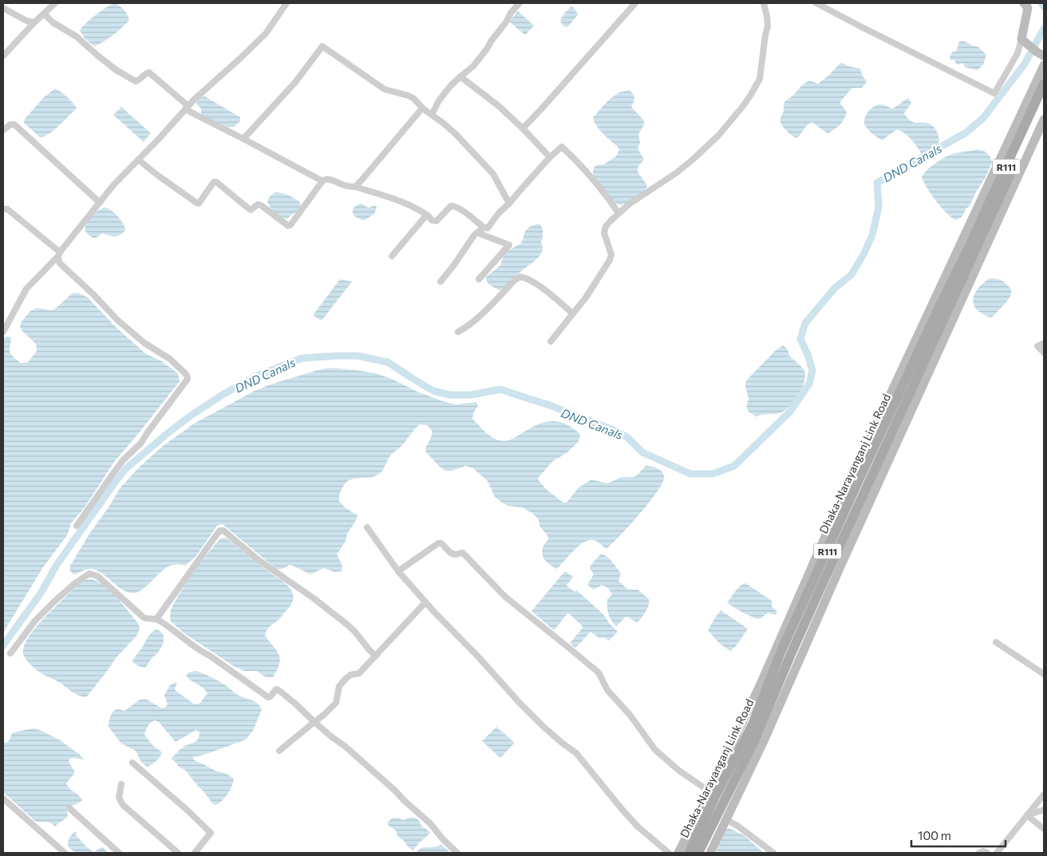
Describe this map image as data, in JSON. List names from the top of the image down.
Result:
{
  "streets": {
    "main road": ["R111", "Dhaka-Narayanganj Link Road"]
  },
  "water": ["DND Canals"],
  "scale_bar": "100 m"
}
